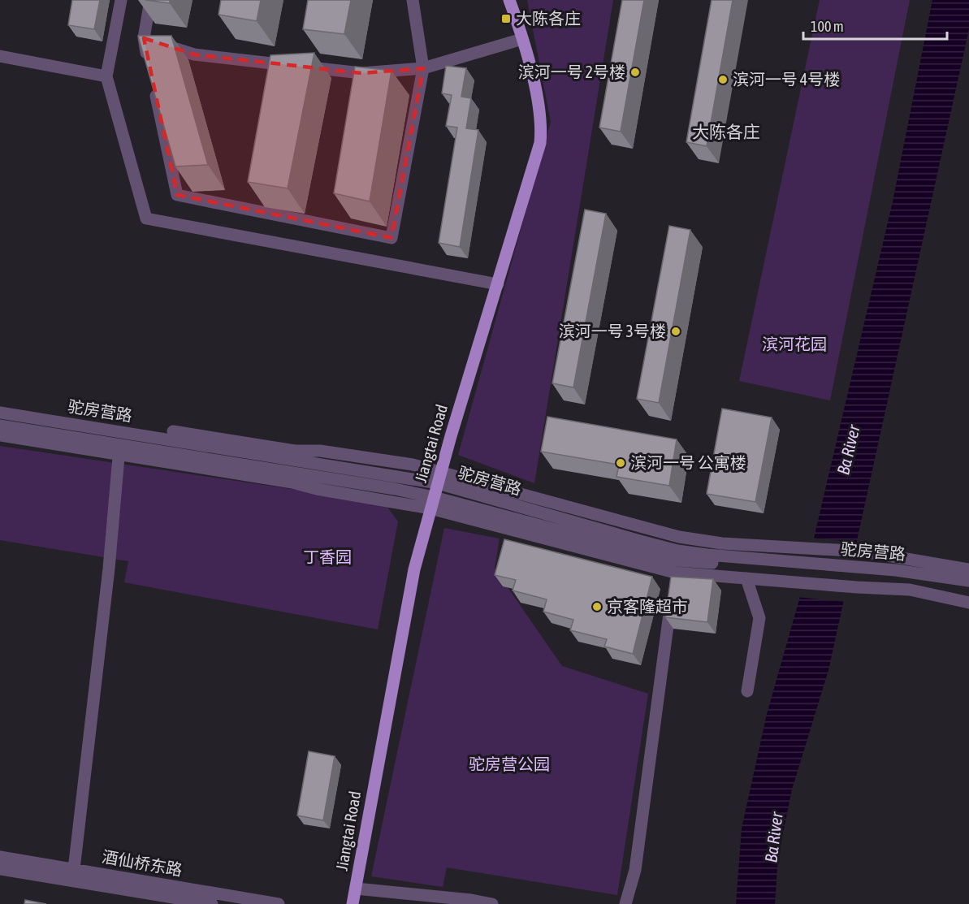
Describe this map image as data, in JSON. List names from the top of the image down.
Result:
{
  "streets": {
    "main road": ["Jiangtai Road"],
    "street": ["驼房营路", "酒仙桥东路"]
  },
  "crossings": [
    ["驼房营路", "Jiangtai Road"]
  ],
  "districts": ["大陈各庄"],
  "water": ["Ba River"],
  "parks": ["滨河花园", "丁香园", "驼房营公园"],
  "places": {
    "transit": ["大陈各庄"],
    "other": [
      "滨河一号 2号楼",
      "滨河一号 4号楼",
      "滨河一号 3号楼",
      "滨河一号 公寓楼",
      "京客隆超市"
    ]
  },
  "scale_bar": "100 m"
}
